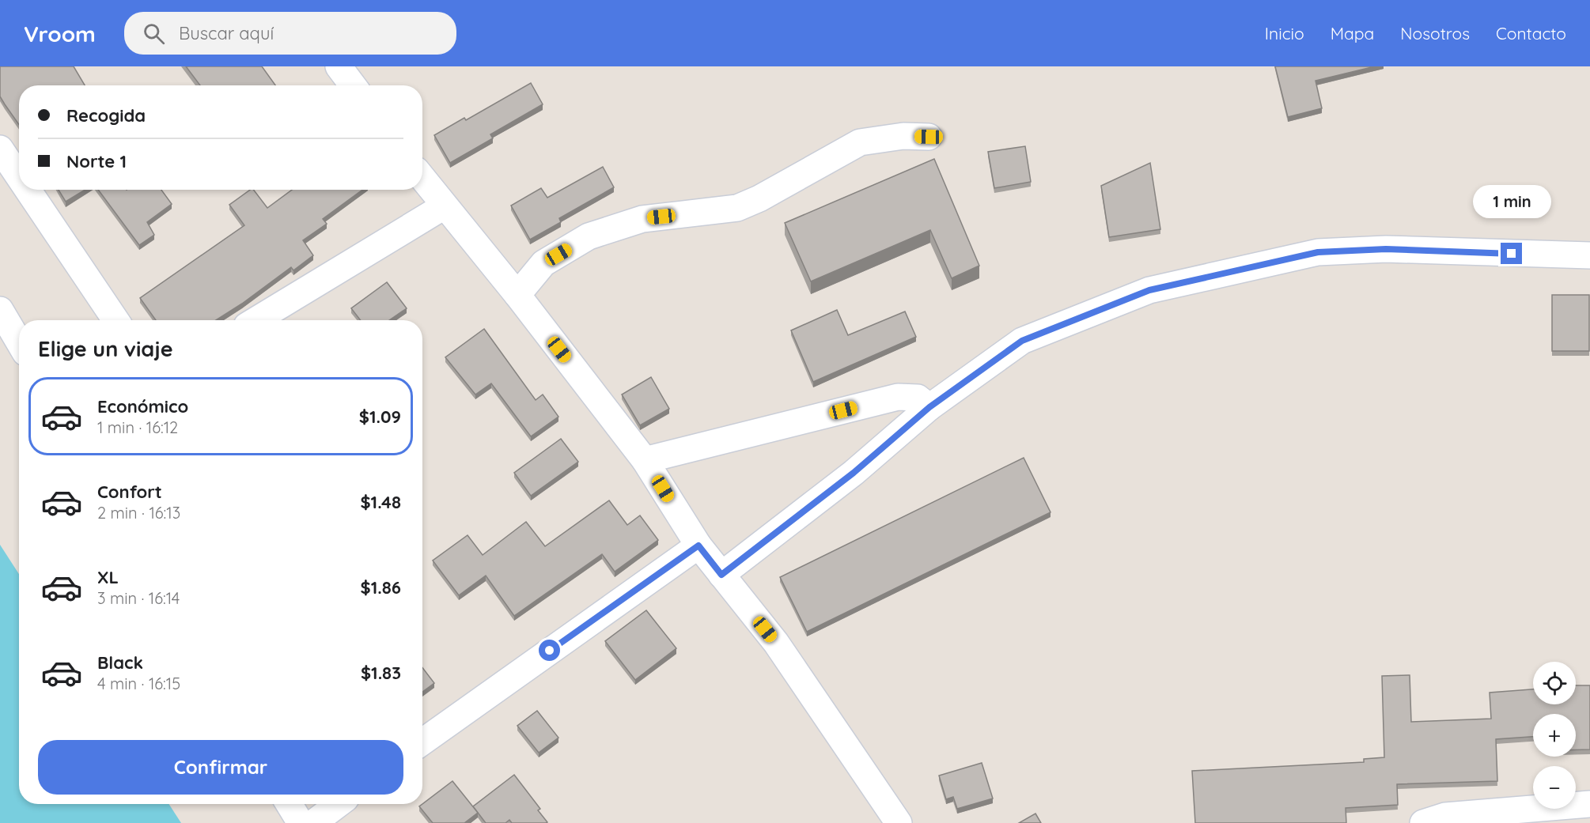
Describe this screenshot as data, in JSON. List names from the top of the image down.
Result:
{
  "page": {
    "header": "Vroom",
    "search": "Buscar aquí",
    "nav": [
      "Inicio",
      "Mapa",
      "Nosotros",
      "Contacto"
    ],
    "banner": ["Recogida", "Norte 1"],
    "bubble": "1 min",
    "heading": "Elige un viaje",
    "list": [
      {
        "name": "Económico",
        "note": "1 min · 16:12",
        "value": "$1.09"
      },
      {
        "name": "Confort",
        "note": "2 min · 16:13",
        "value": "$1.48"
      },
      {
        "name": "XL",
        "note": "3 min · 16:14",
        "value": "$1.86"
      },
      {
        "name": "Black",
        "note": "4 min · 16:15",
        "value": "$1.83"
      }
    ],
    "map_buttons": ["+", "−"],
    "buttons": "Confirmar"
  }
}
